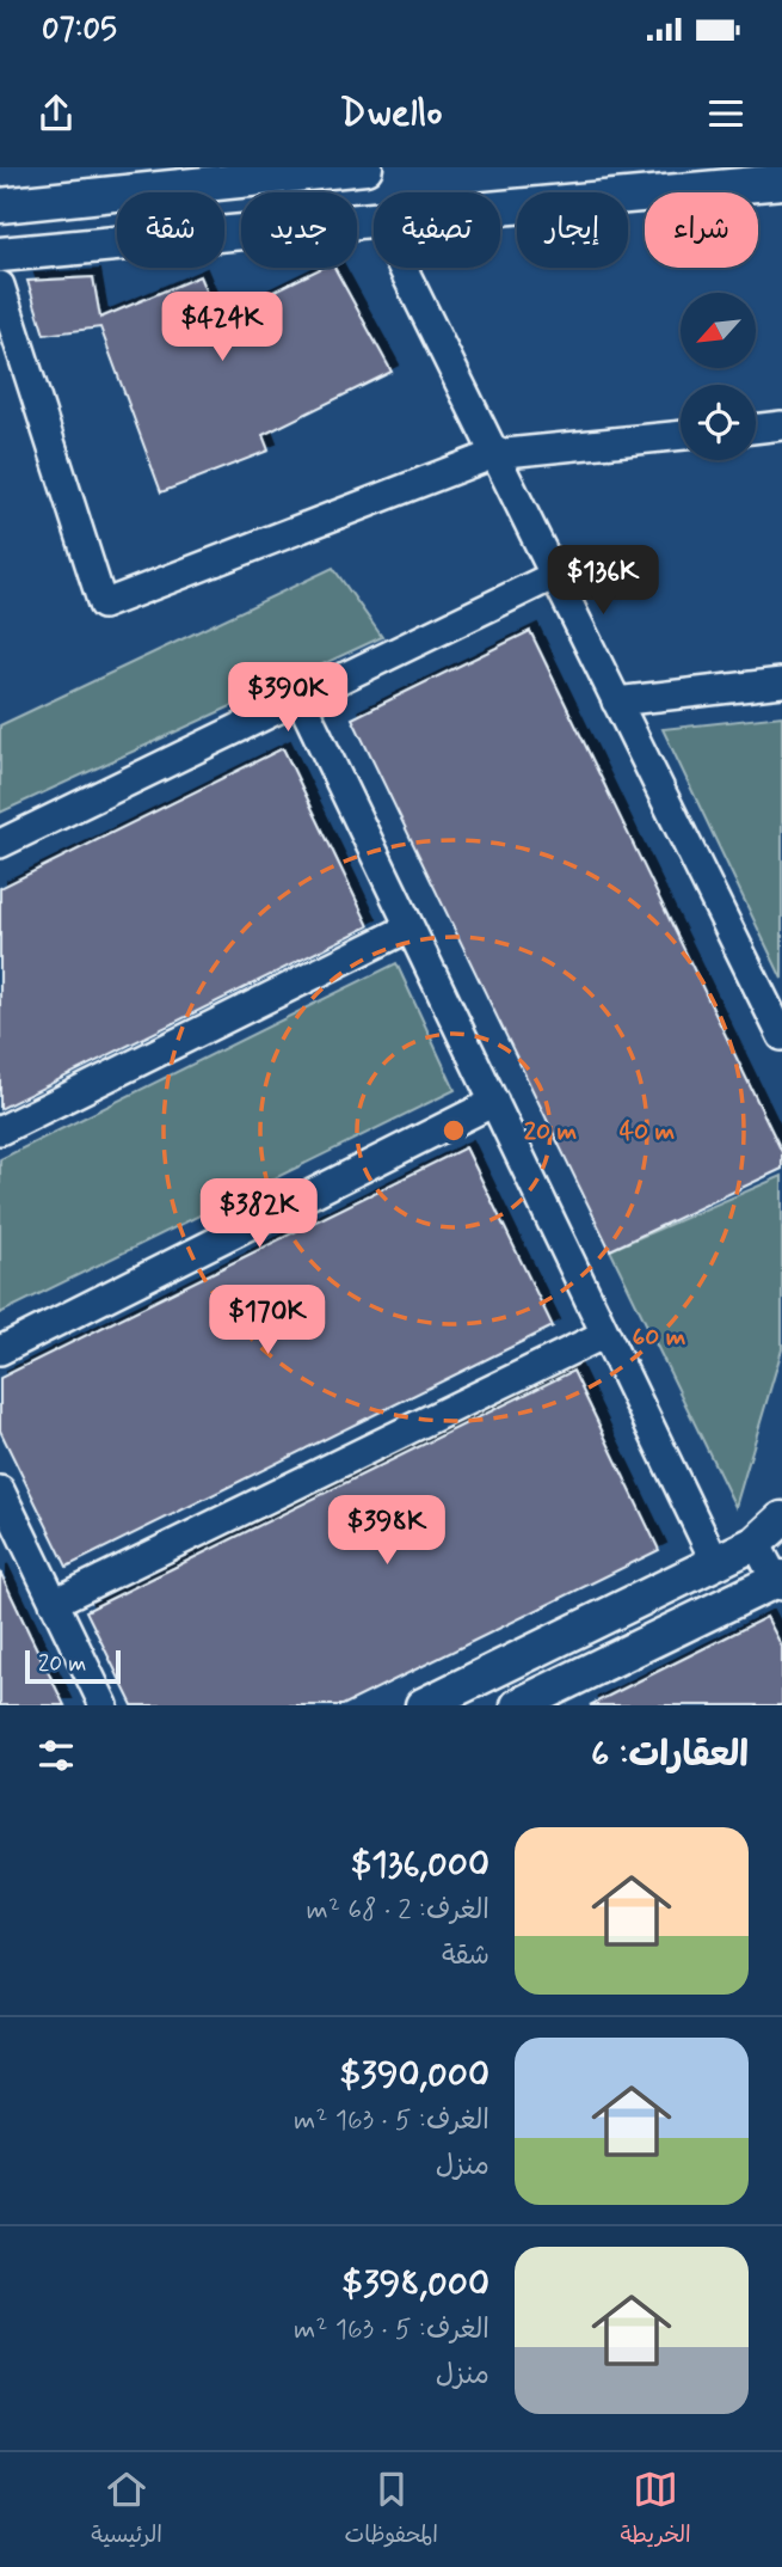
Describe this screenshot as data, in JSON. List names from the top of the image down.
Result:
{
  "scale_bar": "20 m",
  "north": "bottom left",
  "page": {
    "status": "07:05",
    "header": "Dwello",
    "chip": [
      "شراء",
      "إيجار",
      "تصفية",
      "جديد",
      "شقة"
    ],
    "price": [
      "$424K",
      "$136K",
      "$390K",
      "$382K",
      "$170K",
      "$398K"
    ],
    "scale": "20 m",
    "heading": "العقارات: 6",
    "list": [
      {
        "name": "$136,000",
        "note": "الغرف: 2 · 68 m² · شقة"
      },
      {
        "name": "$390,000",
        "note": "الغرف: 5 · 163 m² · منزل"
      },
      {
        "name": "$398,000",
        "note": "الغرف: 5 · 163 m² · منزل"
      }
    ],
    "tabs": ["الخريطة", "المحفوظات", "الرئيسية"]
  },
  "rings": ["20 m", "40 m", "60 m"]
}
